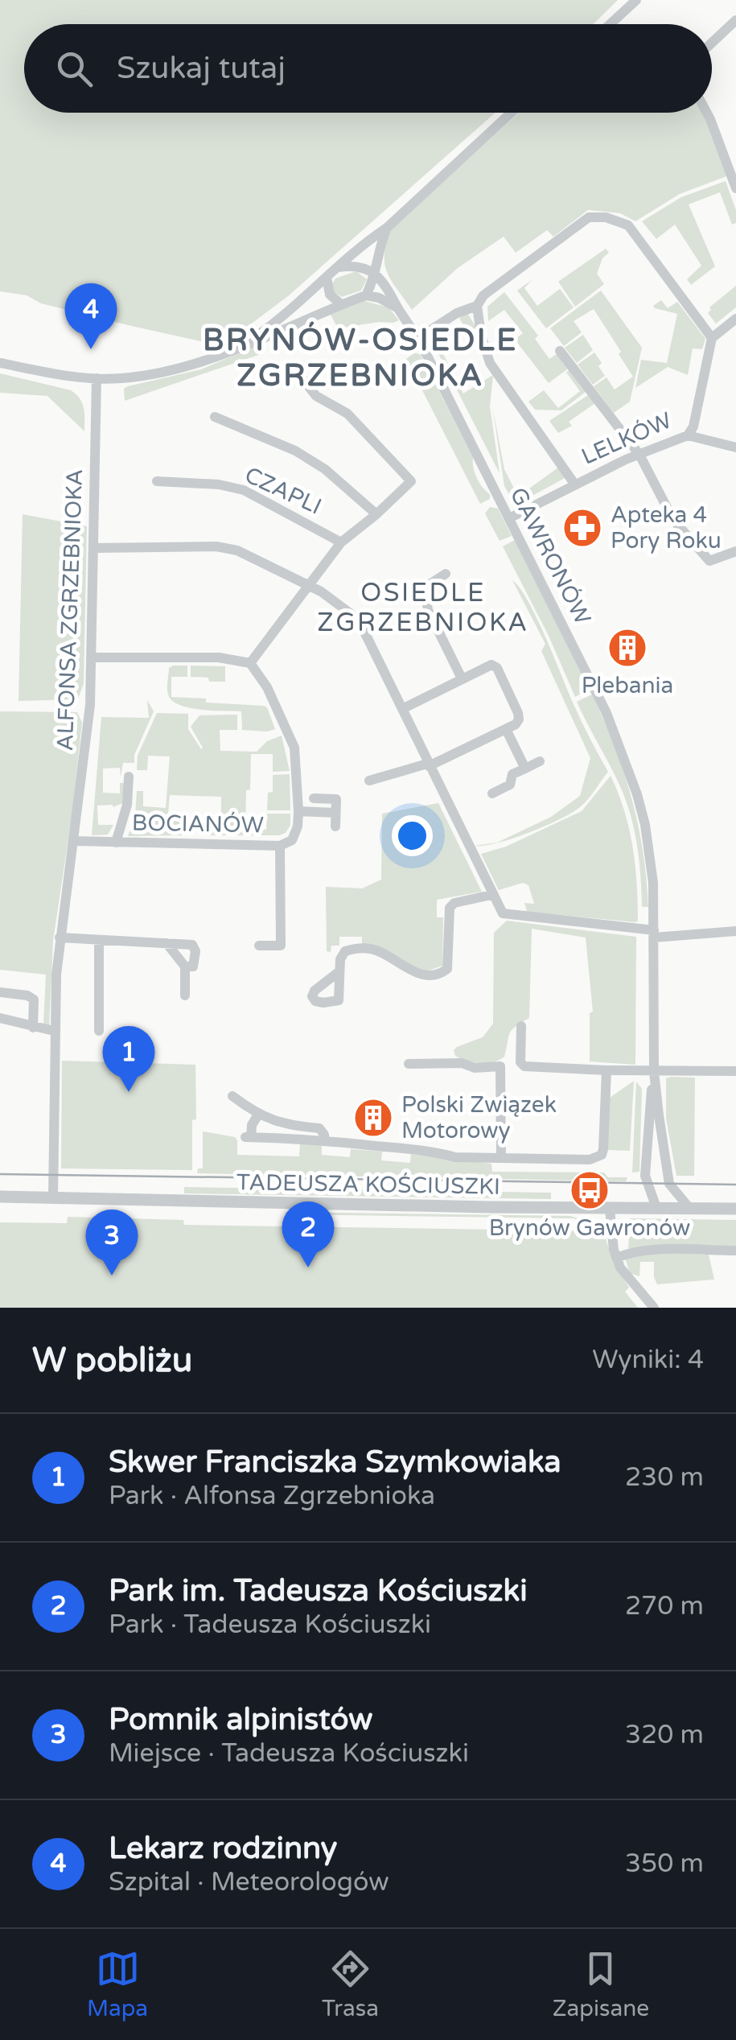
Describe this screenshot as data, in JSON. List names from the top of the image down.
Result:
{
  "streets": {
    "street": [
      "LELKÓW",
      "CZAPLI",
      "GAWRONÓW",
      "ALFONSA ZGRZEBNIOKA",
      "BOCIANÓW",
      "TADEUSZA KOŚCIUSZKI"
    ]
  },
  "crossings": [
    ["LELKÓW", "GAWRONÓW"],
    ["GAWRONÓW", "TADEUSZA KOŚCIUSZKI"],
    ["ALFONSA ZGRZEBNIOKA", "BOCIANÓW"],
    ["ALFONSA ZGRZEBNIOKA", "TADEUSZA KOŚCIUSZKI"]
  ],
  "districts": ["BRYNÓW-OSIEDLE ZGRZEBNIOKA", "OSIEDLE ZGRZEBNIOKA"],
  "places": {
    "pharmacy": ["Apteka 4 Pory Roku"],
    "building": ["Plebania", "Polski Związek Motorowy"],
    "bus stop": ["Brynów Gawronów"]
  },
  "page": {
    "search": "Szukaj tutaj",
    "pins": [
      "4",
      "1",
      "2",
      "3"
    ],
    "heading": ["W pobliżu", "Wyniki: 4"],
    "list": [
      {
        "mark": "1",
        "name": "Skwer Franciszka Szymkowiaka",
        "note": "Park · Alfonsa Zgrzebnioka",
        "value": "230 m"
      },
      {
        "mark": "2",
        "name": "Park im. Tadeusza Kościuszki",
        "note": "Park · Tadeusza Kościuszki",
        "value": "270 m"
      },
      {
        "mark": "3",
        "name": "Pomnik alpinistów",
        "note": "Miejsce · Tadeusza Kościuszki",
        "value": "320 m"
      },
      {
        "mark": "4",
        "name": "Lekarz rodzinny",
        "note": "Szpital · Meteorologów",
        "value": "350 m"
      }
    ],
    "nav": ["Mapa", "Trasa", "Zapisane"]
  }
}
